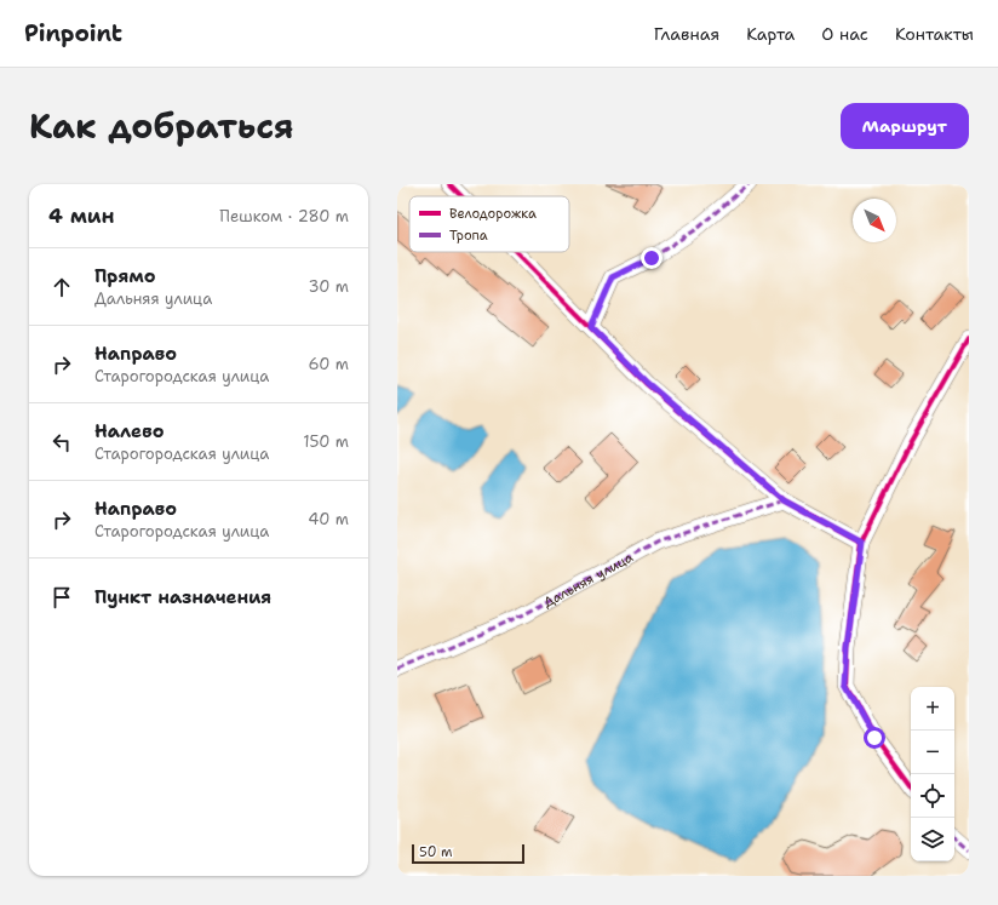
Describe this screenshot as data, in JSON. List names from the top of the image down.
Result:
{
  "streets": {
    "street": ["Дальняя улица"]
  },
  "legend": ["Велодорожка", "Тропа"],
  "scale_bar": "50 m",
  "north": "bottom right",
  "page": {
    "header": "Pinpoint",
    "nav": [
      "Главная",
      "Карта",
      "О нас",
      "Контакты"
    ],
    "title": "Как добраться",
    "buttons": "Маршрут",
    "heading": ["4 мин", "Пешком · 280 m"],
    "list": [
      ["Прямо", "Дальняя улица", "30 m"],
      ["Направо", "Старогородская улица", "60 m"],
      ["Налево", "Старогородская улица", "150 m"],
      ["Направо", "Старогородская улица", "40 m"],
      "Пункт назначения"
    ],
    "map_buttons": ["+", "−"],
    "scale": "50 m"
  }
}
